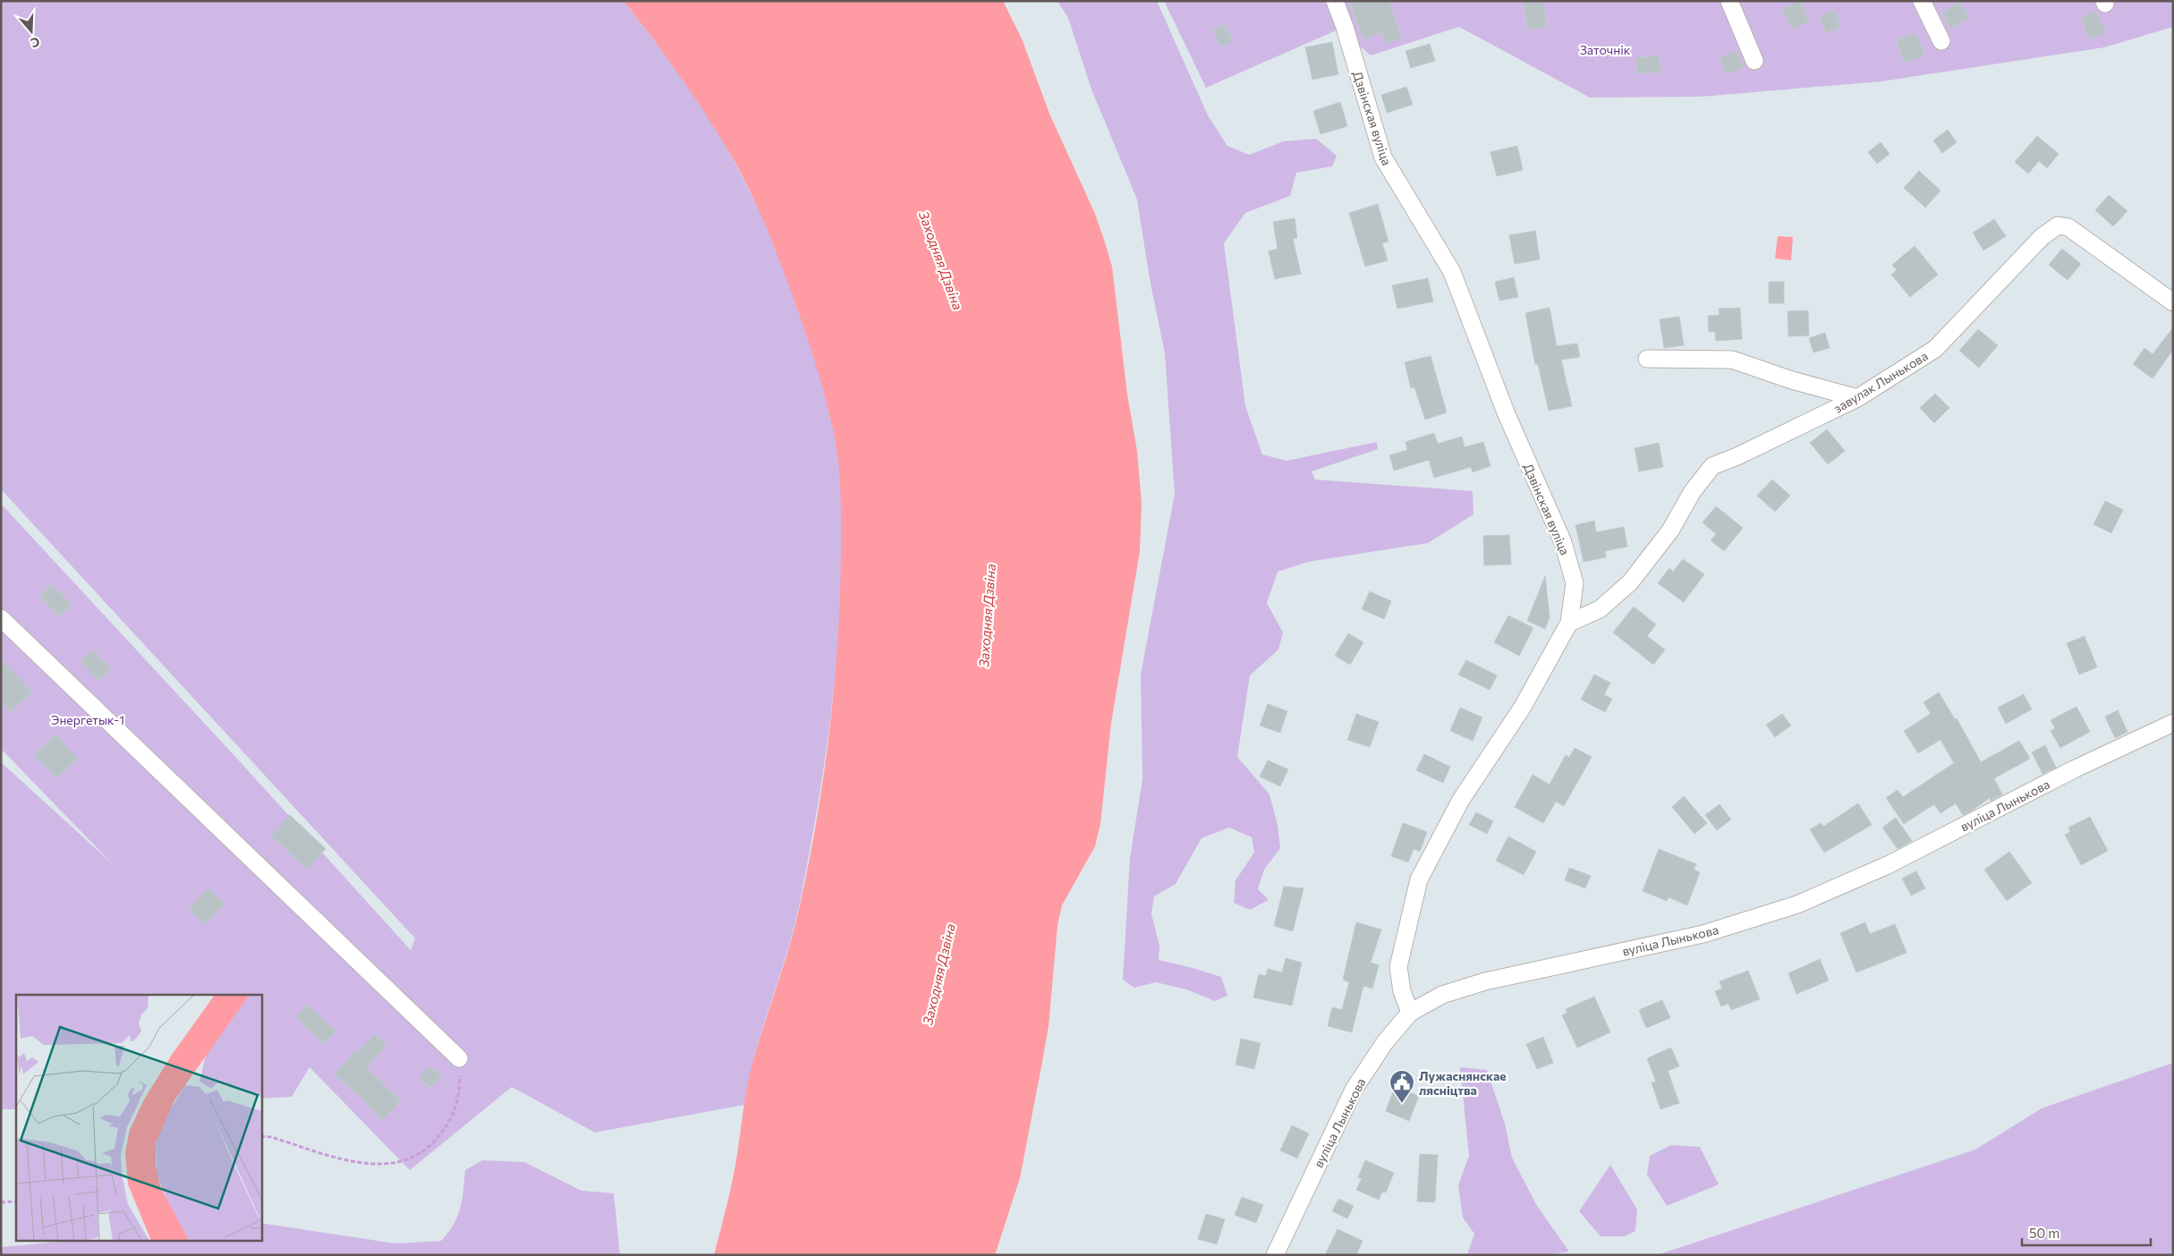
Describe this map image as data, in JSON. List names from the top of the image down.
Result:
{
  "streets": {
    "street": ["Дзвінская вуліца", "завулак Лынькова", "вуліца Лынькова"]
  },
  "crossings": [
    ["Дзвінская вуліца", "завулак Лынькова"],
    ["Дзвінская вуліца", "вуліца Лынькова"]
  ],
  "water": ["Заходняя Дзвіна"],
  "parks": ["Заточнік", "Энергетык-1"],
  "places": {
    "public building": ["Лужаснянскае лясніцтва"]
  },
  "scale_bar": "50 m",
  "north": "bottom"
}
